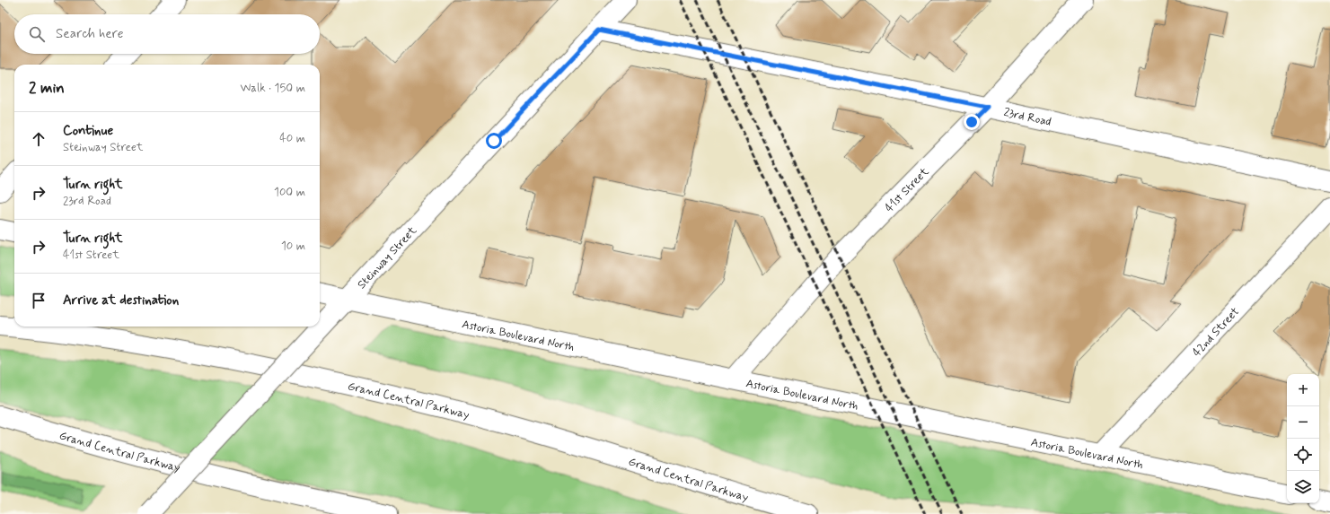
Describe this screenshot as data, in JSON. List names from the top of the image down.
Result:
{
  "streets": {
    "main road": [
      "23rd Road",
      "41st Street",
      "Steinway Street",
      "42nd Street",
      "Astoria Boulevard North",
      "Grand Central Parkway"
    ]
  },
  "crossings": [
    ["23rd Road", "41st Street"],
    ["23rd Road", "Steinway Street"],
    ["41st Street", "Astoria Boulevard North"],
    ["Steinway Street", "Astoria Boulevard North"],
    ["42nd Street", "Astoria Boulevard North"]
  ],
  "page": {
    "search": "Search here",
    "heading": ["2 min", "Walk · 150 m"],
    "list": [
      ["Continue", "Steinway Street", "40 m"],
      ["Turn right", "23rd Road", "100 m"],
      ["Turn right", "41st Street", "10 m"],
      "Arrive at destination"
    ],
    "map_buttons": ["+", "−"]
  }
}
